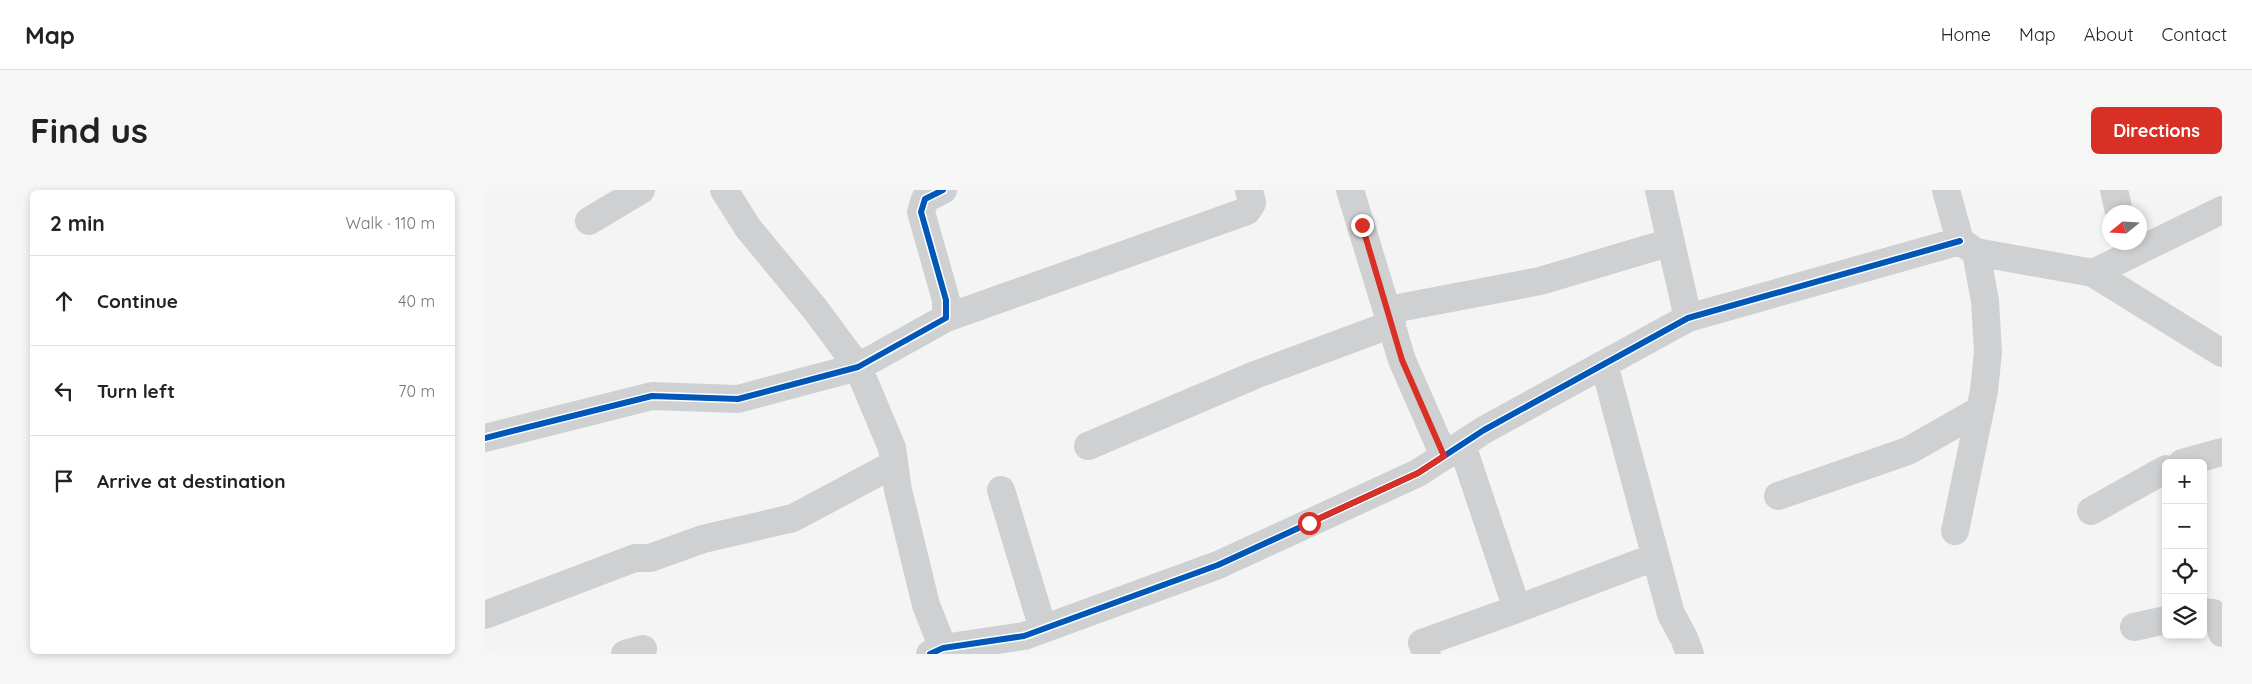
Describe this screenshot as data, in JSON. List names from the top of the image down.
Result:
{
  "north": "left",
  "page": {
    "header": "Map",
    "nav": [
      "Home",
      "Map",
      "About",
      "Contact"
    ],
    "buttons": "Directions",
    "title": "Find us",
    "heading": ["2 min", "Walk · 110 m"],
    "list": [
      ["Continue", "40 m"],
      ["Turn left", "70 m"],
      "Arrive at destination"
    ],
    "map_buttons": ["+", "−"]
  }
}
